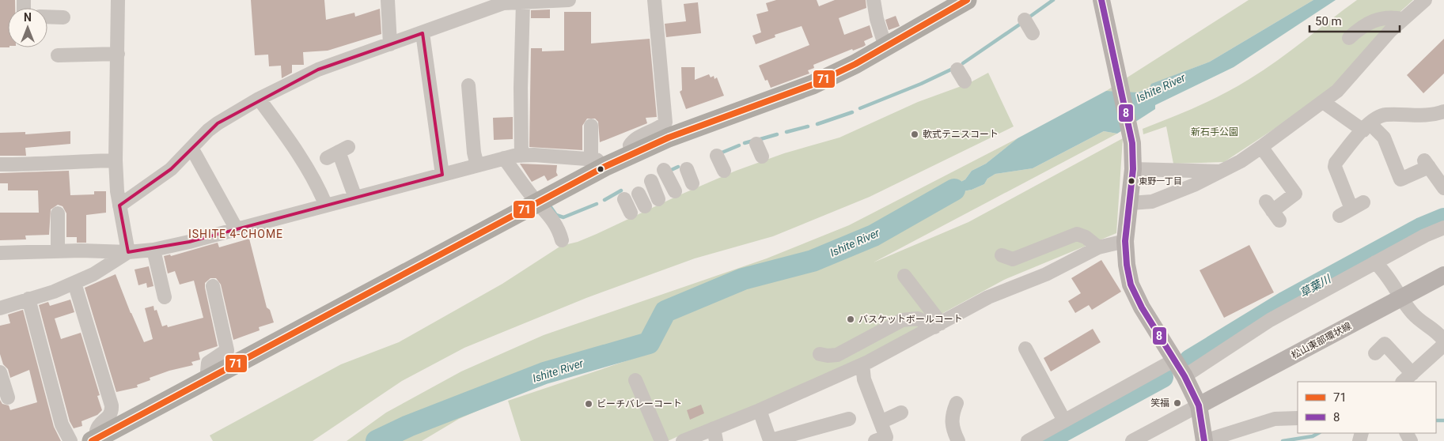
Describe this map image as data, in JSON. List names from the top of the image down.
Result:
{
  "streets": {
    "main road": ["松山東部環状線"]
  },
  "districts": ["ISHITE 4-CHOME"],
  "water": ["Ishite River", "草葉川"],
  "parks": ["新石手公園"],
  "places": [
    "軟式テニスコート",
    "東野一丁目",
    "バスケットボールコート",
    "笑福",
    "ビーチバレーコート"
  ],
  "lines": ["transit line 71", "transit line 8"],
  "legend": ["71", "8"],
  "scale_bar": "50 m",
  "north": "top"
}
